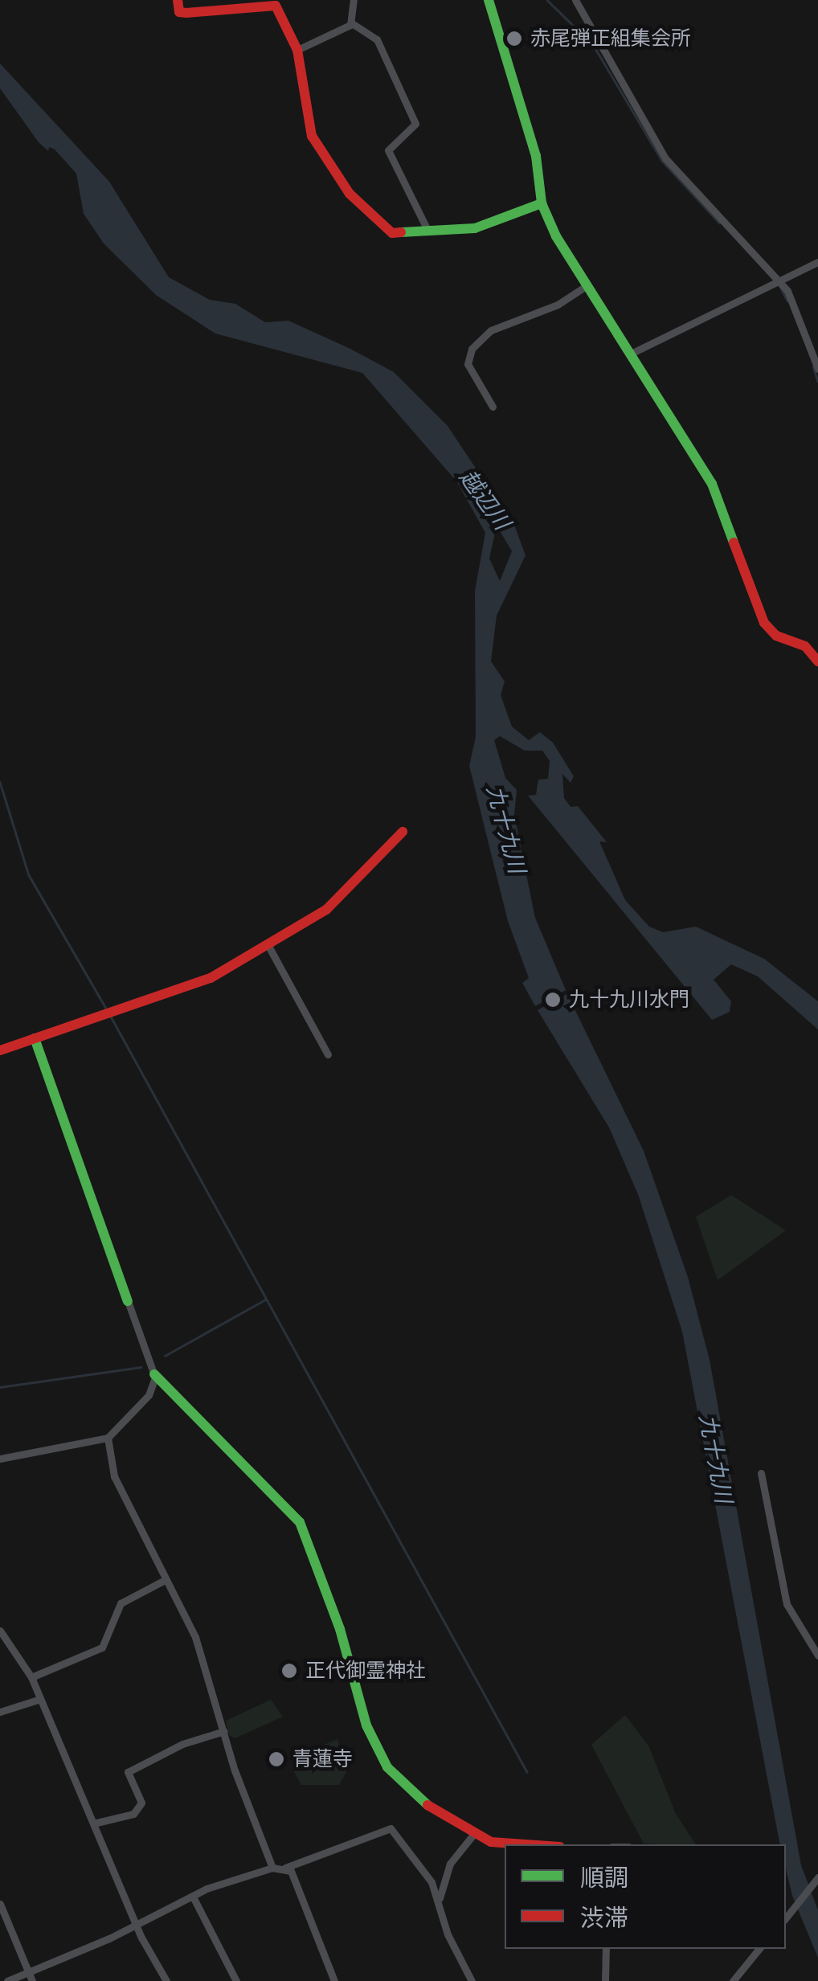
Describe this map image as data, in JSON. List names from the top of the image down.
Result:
{
  "water": ["越辺川", "九十九川"],
  "places": [
    "赤尾弾正組集会所",
    "九十九川水門",
    "正代御霊神社",
    "青蓮寺"
  ],
  "legend": ["順調", "渋滞"]
}
